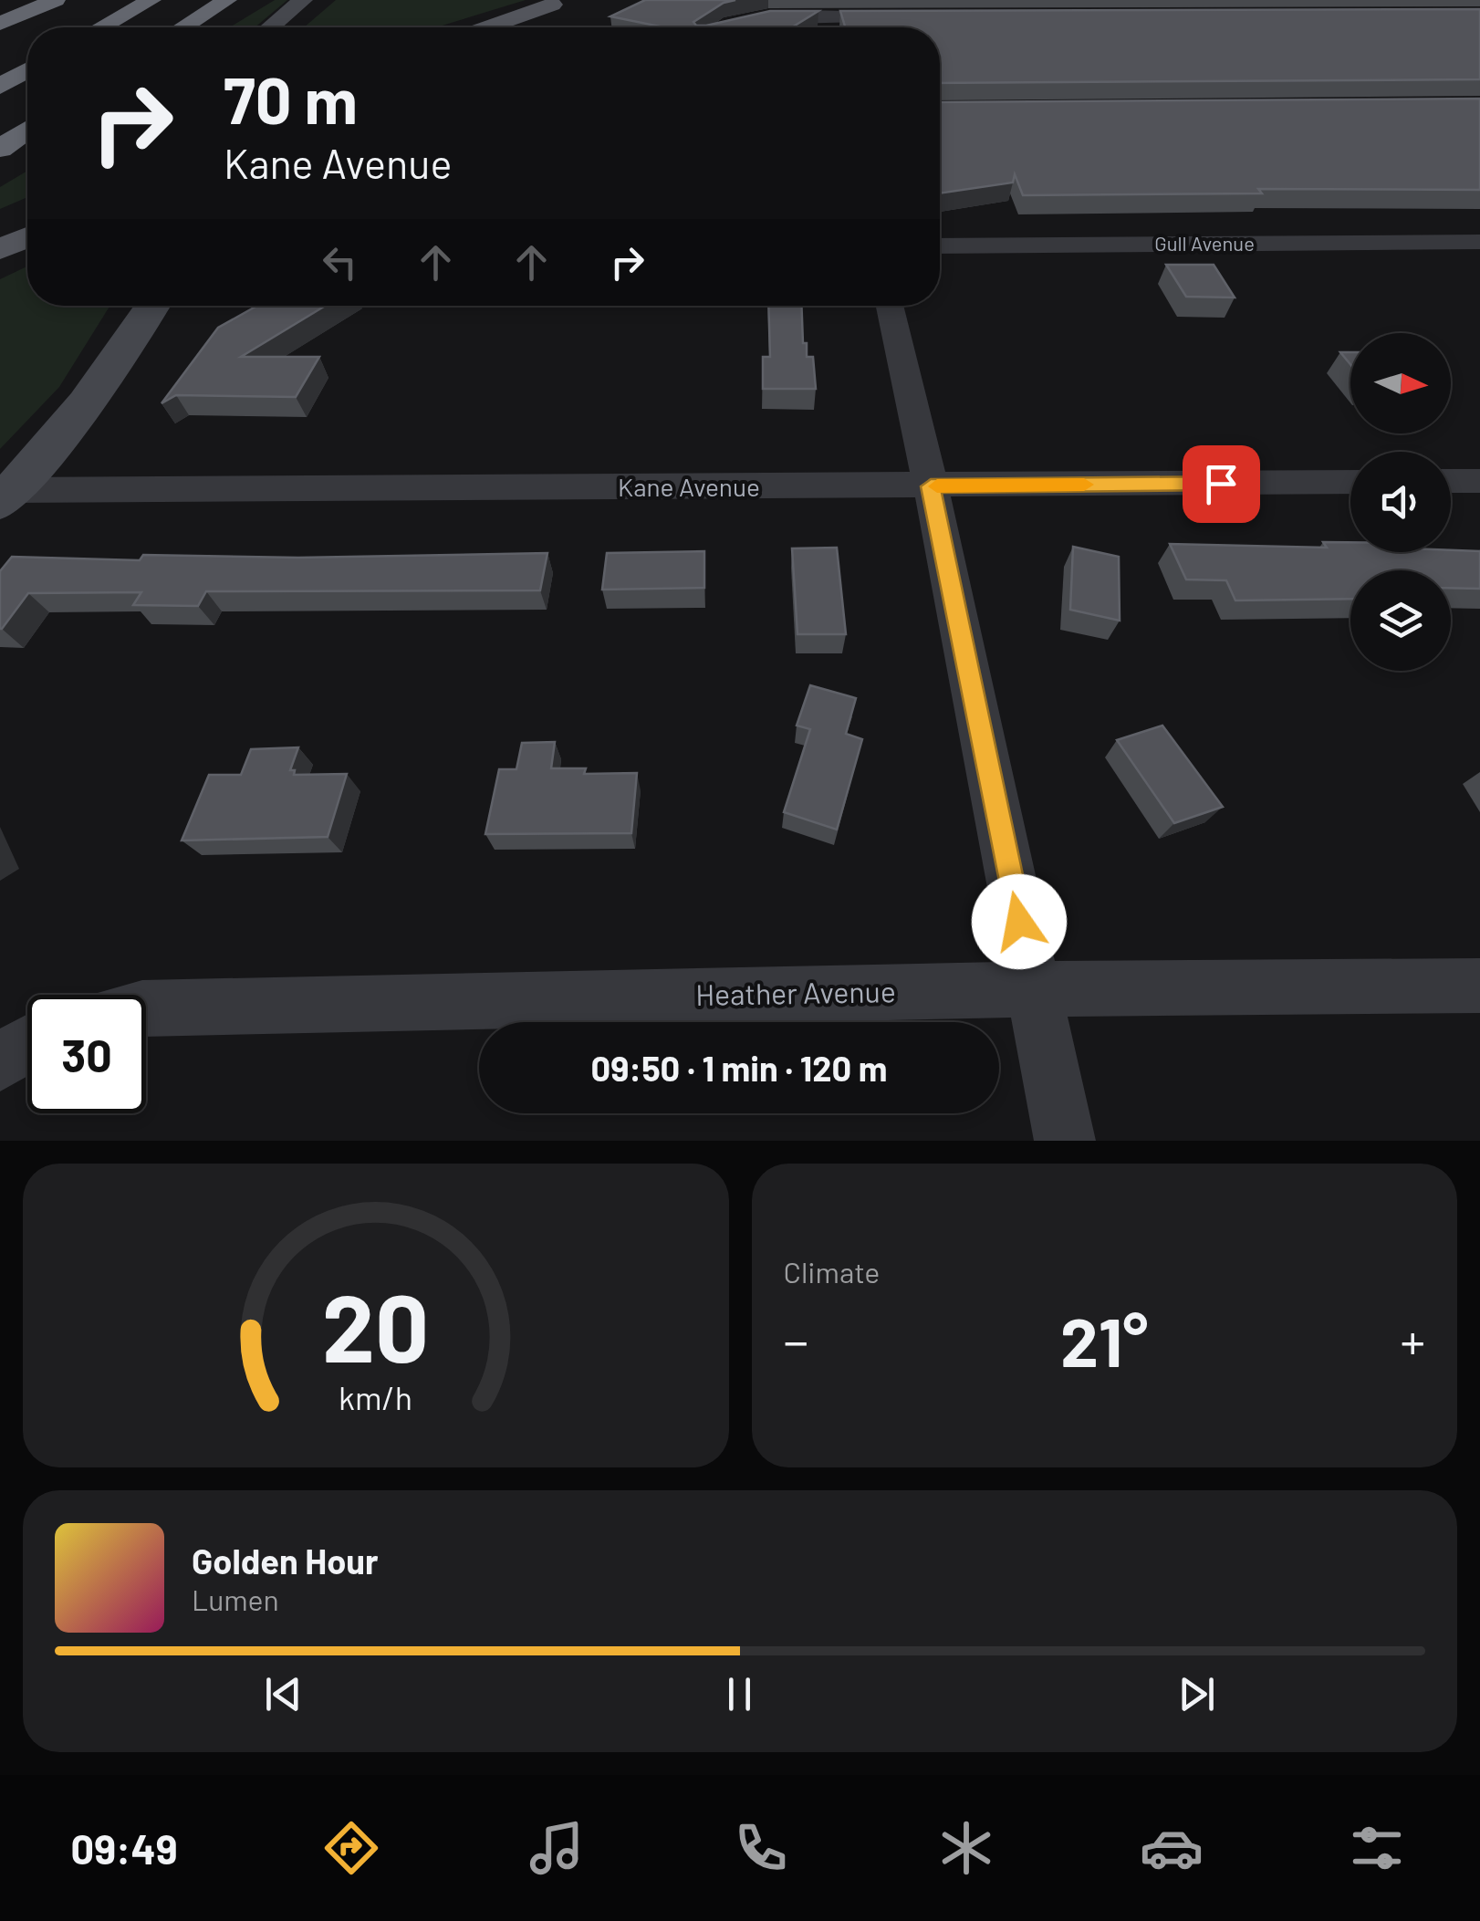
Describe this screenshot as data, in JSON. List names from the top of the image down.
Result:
{
  "streets": {
    "street": ["Gull Avenue", "Kane Avenue", "Heather Avenue"]
  },
  "north": "right",
  "page": {
    "turn": ["70 m", "Kane Avenue"],
    "limit": "30",
    "trip": "09:50 · 1 min · 120 m",
    "tile": "Climate",
    "heat": ["−", "21°", "+"],
    "song": ["Golden Hour", "Lumen"],
    "tabs": "09:49",
    "gauge": ["20", "km/h"]
  }
}
